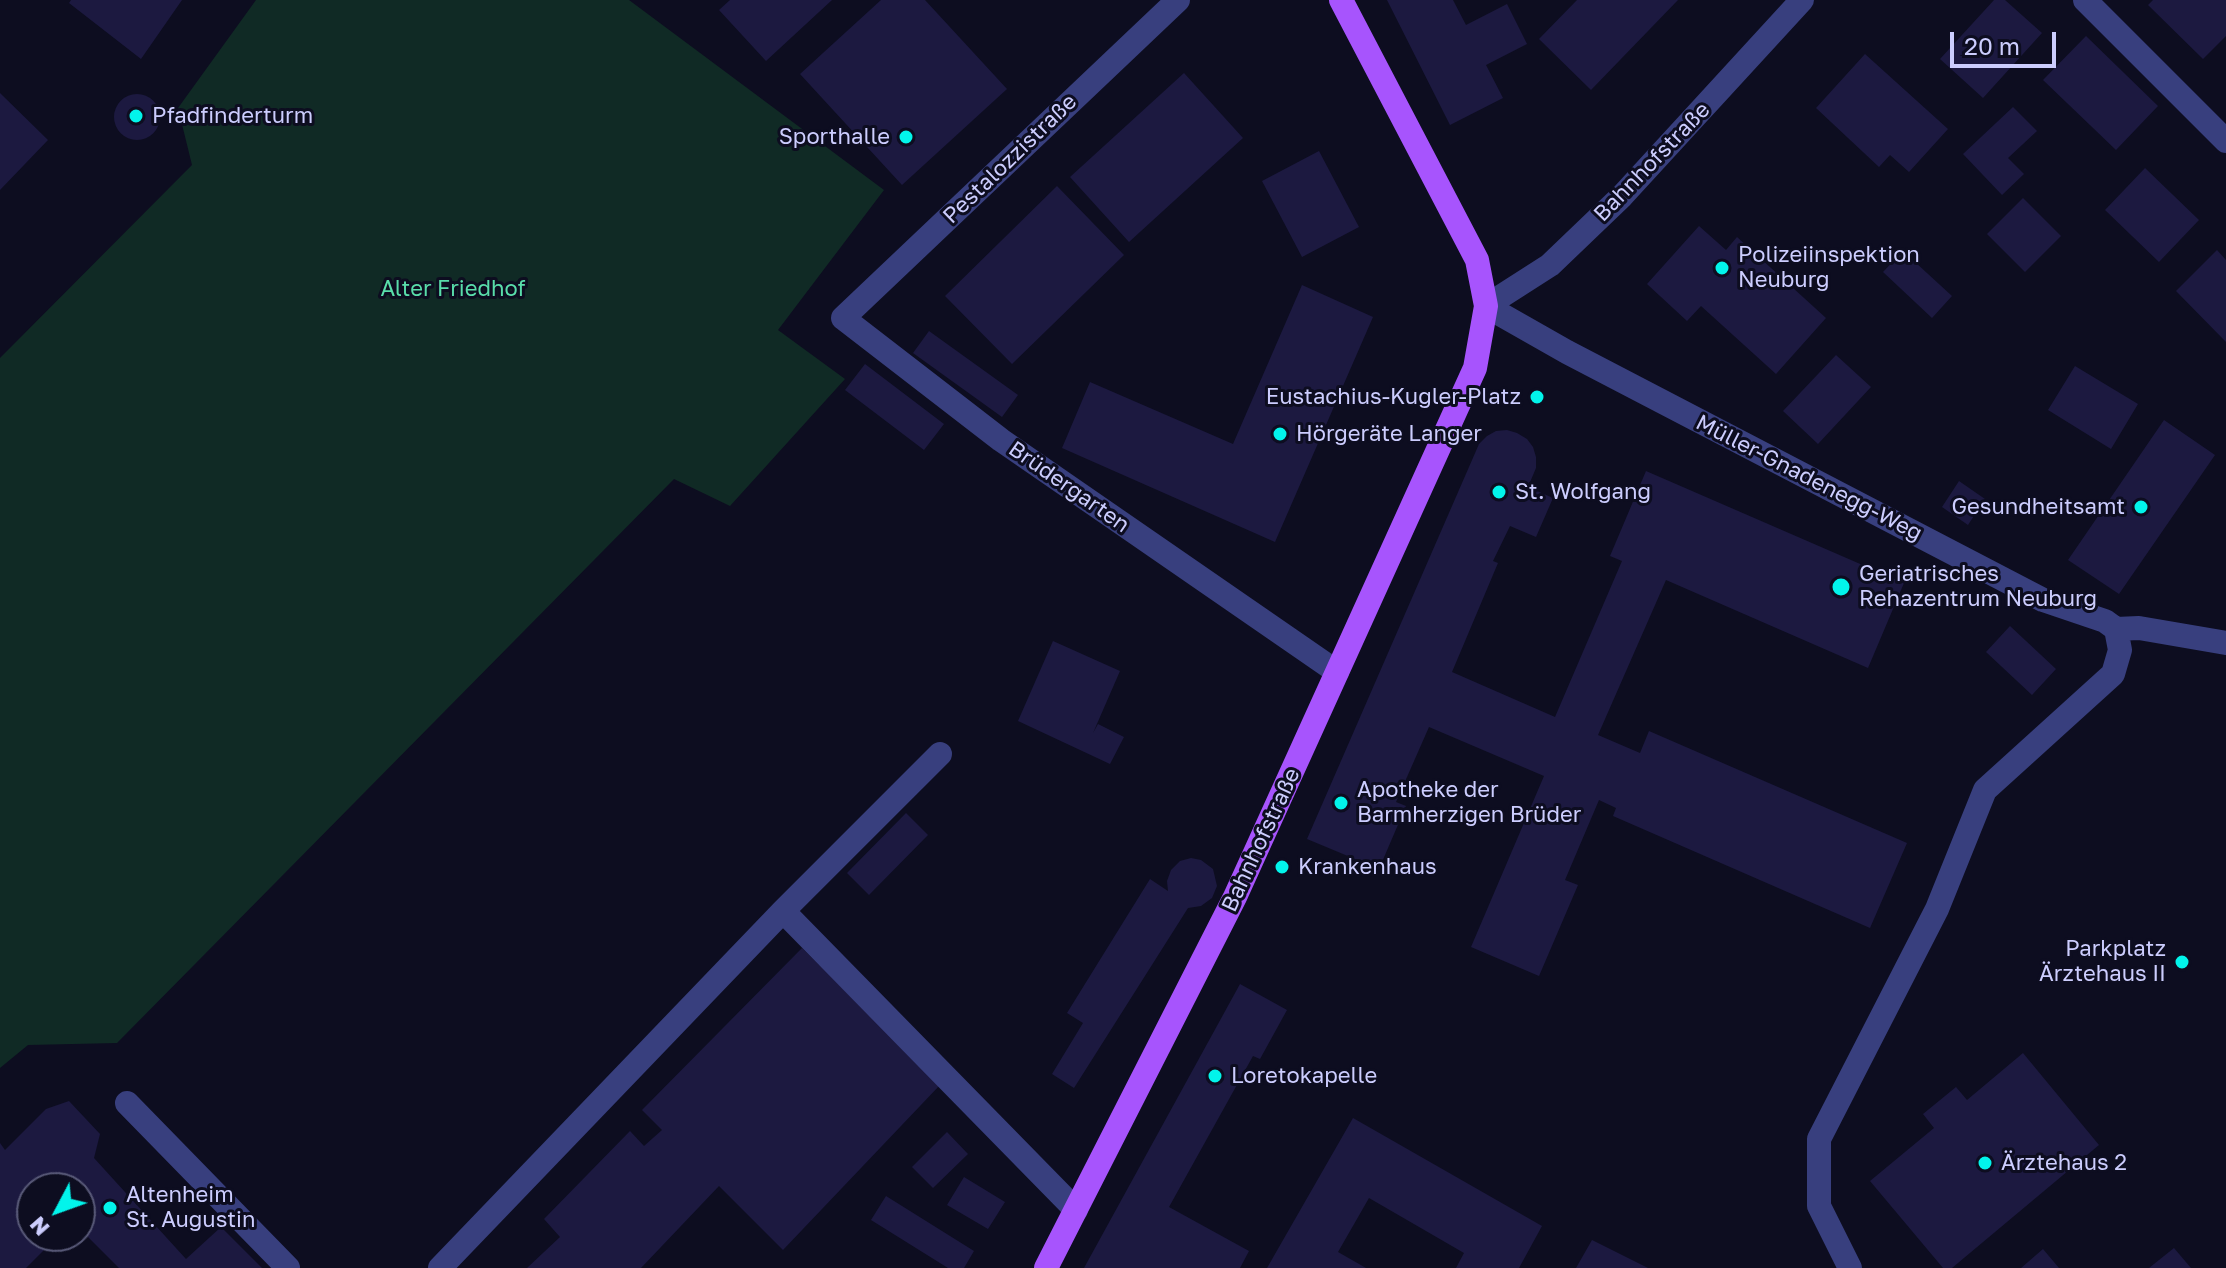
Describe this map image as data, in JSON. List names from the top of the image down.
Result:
{
  "streets": {
    "main road": ["Bahnhofstraße"],
    "street": ["Pestalozzistraße", "Müller-Gnadenegg-Weg", "Brüdergarten"]
  },
  "crossings": [
    ["Pestalozzistraße", "Brüdergarten"],
    ["Bahnhofstraße", "Müller-Gnadenegg-Weg"],
    ["Bahnhofstraße", "Brüdergarten"]
  ],
  "parks": ["Alter Friedhof"],
  "places": [
    "Pfadfinderturm",
    "Sporthalle",
    "Polizeiinspektion Neuburg",
    "Eustachius-Kugler-Platz",
    "Hörgeräte Langer",
    "St. Wolfgang",
    "Gesundheitsamt",
    "Geriatrisches Rehazentrum Neuburg",
    "Apotheke der Barmherzigen Brüder",
    "Krankenhaus",
    "Parkplatz Ärztehaus II",
    "Loretokapelle",
    "Ärztehaus 2",
    "Altenheim St. Augustin"
  ],
  "scale_bar": "20 m",
  "north": "bottom left"
}
